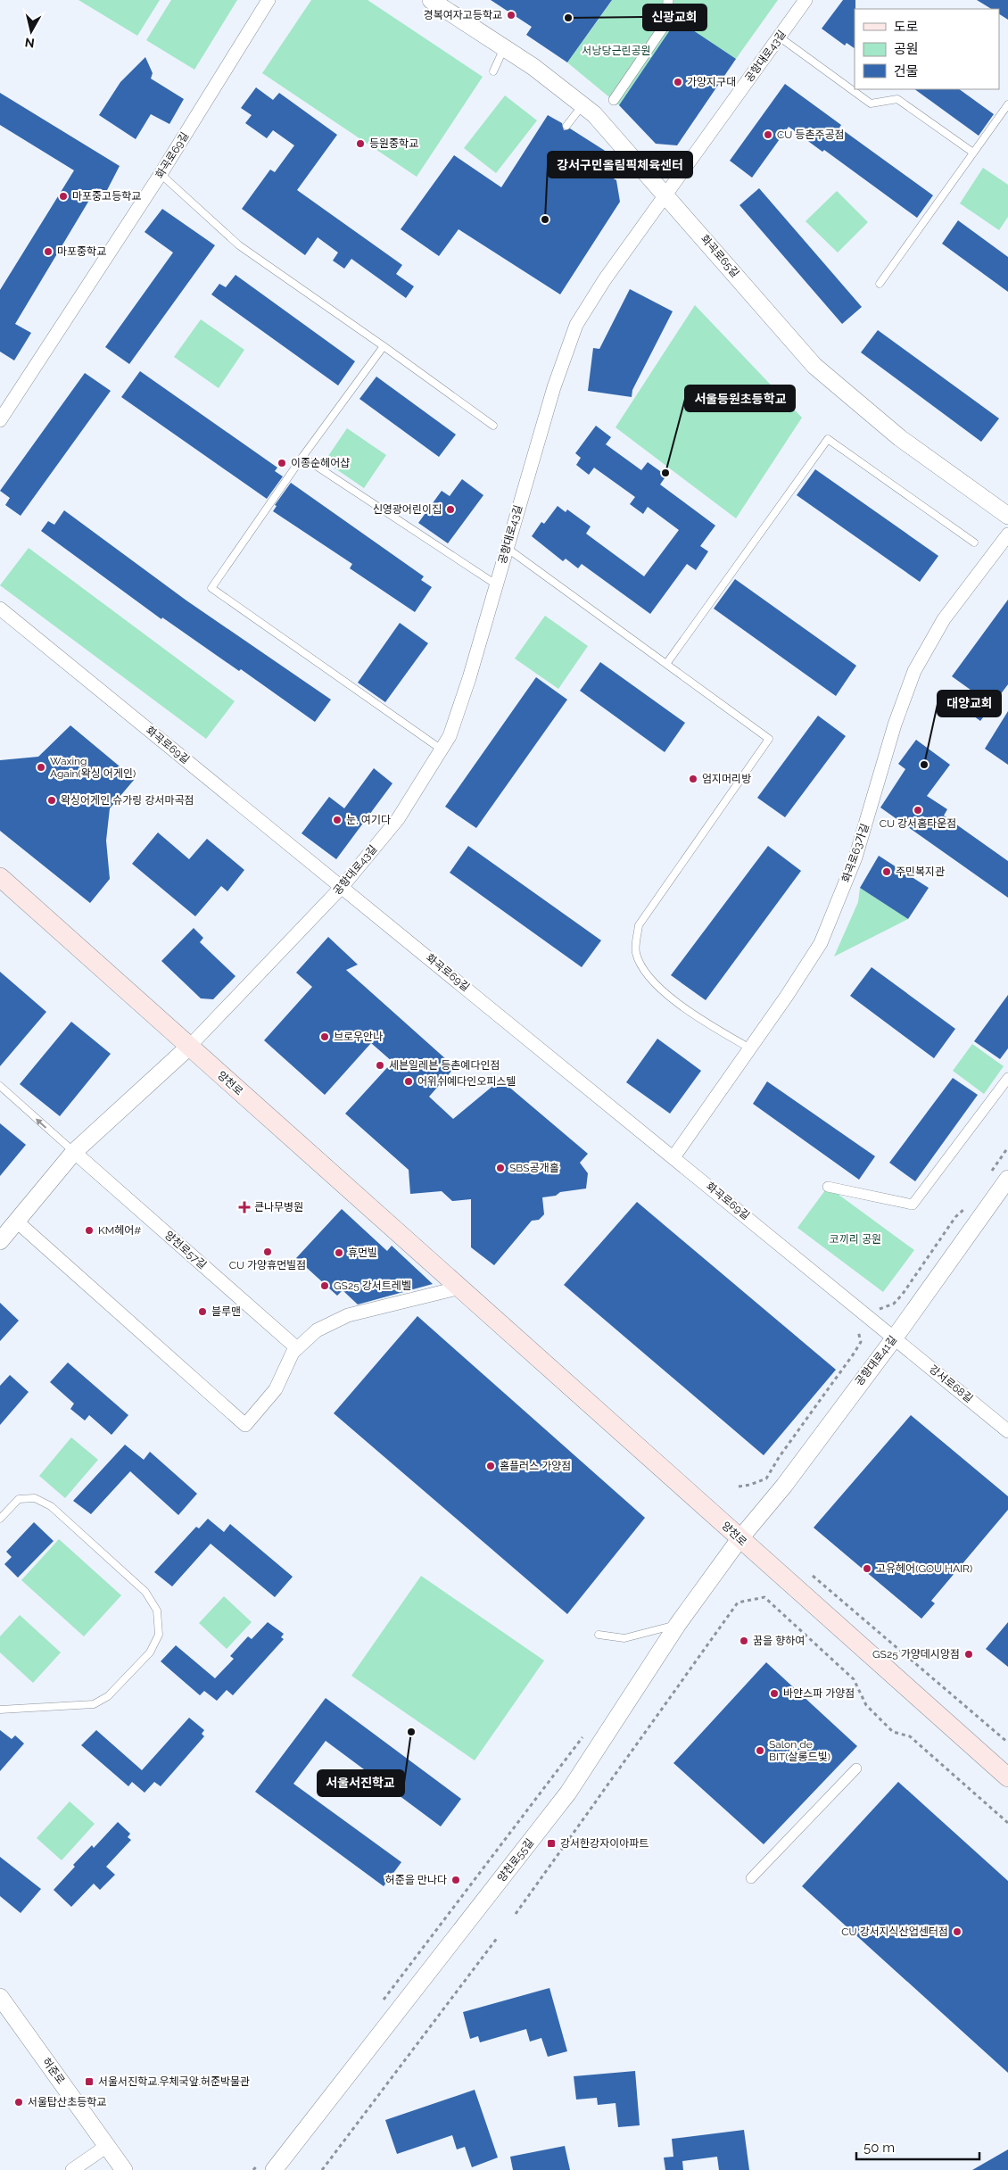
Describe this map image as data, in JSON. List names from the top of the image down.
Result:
{
  "streets": {
    "main road": ["양천로"],
    "street": [
      "공항대로43길",
      "화곡로69길",
      "화곡로65길",
      "화곡로63가길",
      "양천로57길",
      "공항대로41길",
      "강서로68길",
      "양천로55길",
      "허준로"
    ]
  },
  "crossings": [
    ["공항대로43길", "화곡로69길"],
    ["공항대로43길", "화곡로65길"],
    ["공항대로43길", "양천로"],
    ["화곡로69길", "화곡로63가길"],
    ["화곡로69길", "공항대로41길"],
    ["화곡로69길", "강서로68길"],
    ["양천로", "공항대로41길"],
    ["양천로", "양천로55길"],
    ["공항대로41길", "강서로68길"],
    ["공항대로41길", "양천로55길"]
  ],
  "parks": ["서낭당근린공원", "코끼리 공원"],
  "places": {
    "other": [
      "경복여자고등학교",
      "신광교회",
      "가양지구대",
      "CU 등촌주공점",
      "등원중학교",
      "마포중고등학교",
      "강서구민올림픽체육센터",
      "마포중학교",
      "이종순헤어샵",
      "서울등원초등학교",
      "신영광어린이집",
      "대양교회",
      "Waxing Again(왁싱 어게인)",
      "엄지머리방",
      "왁싱어게인 슈가링 강서마곡점",
      "CU 강서홈타운점",
      "눈, 여기다",
      "주민복지관",
      "브로우안나",
      "세븐일레븐 등촌예다인점",
      "어위쉬예다인오피스텔",
      "SBS공개홀",
      "KM헤어#",
      "CU 가양휴먼빌점",
      "휴먼빌",
      "GS25 강서트레벨",
      "블루맨",
      "홈플러스 가양점",
      "고유헤어(GOU HAIR)",
      "꿈을 향하여",
      "GS25 가양데시앙점",
      "바얀스파 가양점",
      "서울서진학교",
      "Salon de BIT(살롱드빛)",
      "허준을 만나다",
      "CU 강서지식산업센터점",
      "서울탑산초등학교"
    ],
    "health": ["큰나무병원"],
    "transit": ["강서한강자이아파트", "서울서진학교.우체국앞.허준박물관"]
  },
  "legend": ["도로", "공원", "건물"],
  "scale_bar": "50 m",
  "north": "bottom"
}
